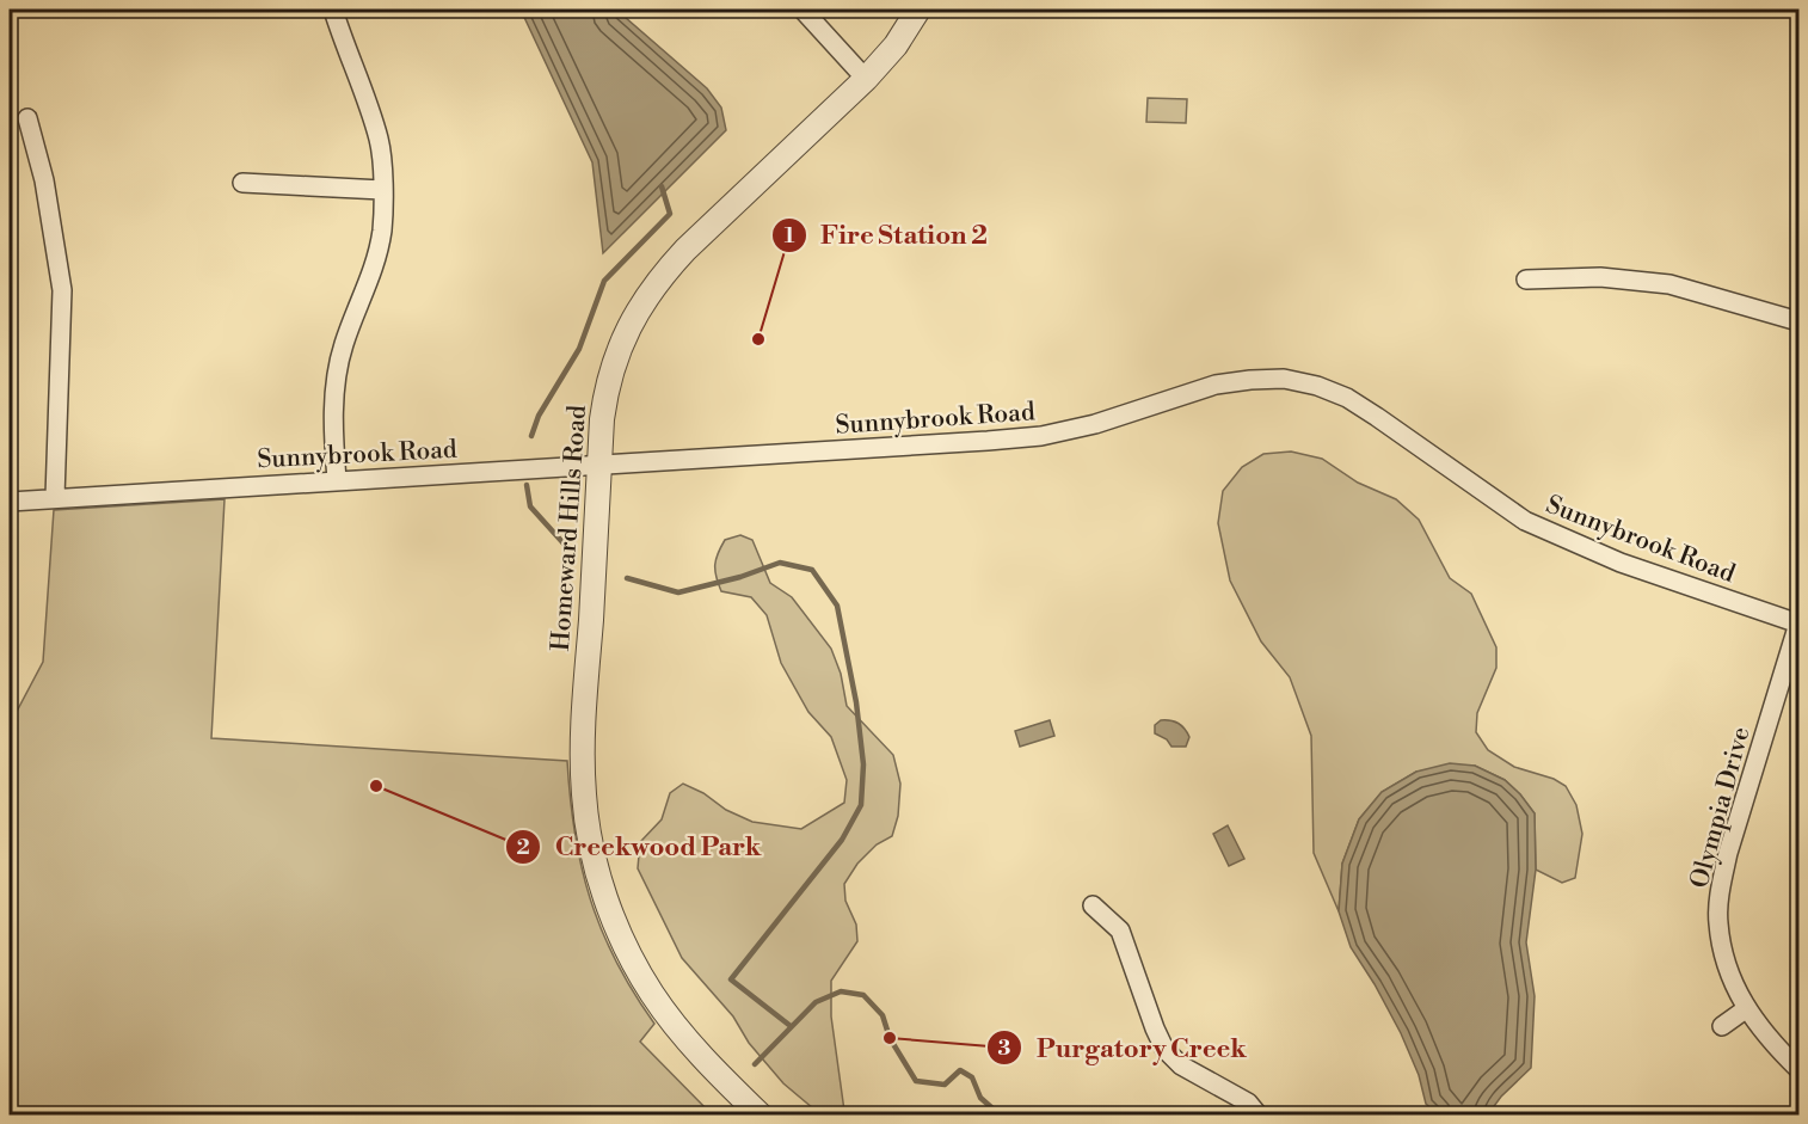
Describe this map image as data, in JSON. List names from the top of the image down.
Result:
{
  "streets": {
    "street": ["Sunnybrook Road", "Homeward Hills Road", "Olympia Drive"]
  },
  "crossings": [
    ["Sunnybrook Road", "Homeward Hills Road"],
    ["Sunnybrook Road", "Olympia Drive"]
  ],
  "places": ["Fire Station 2", "Creekwood Park", "Purgatory Creek"]
}
